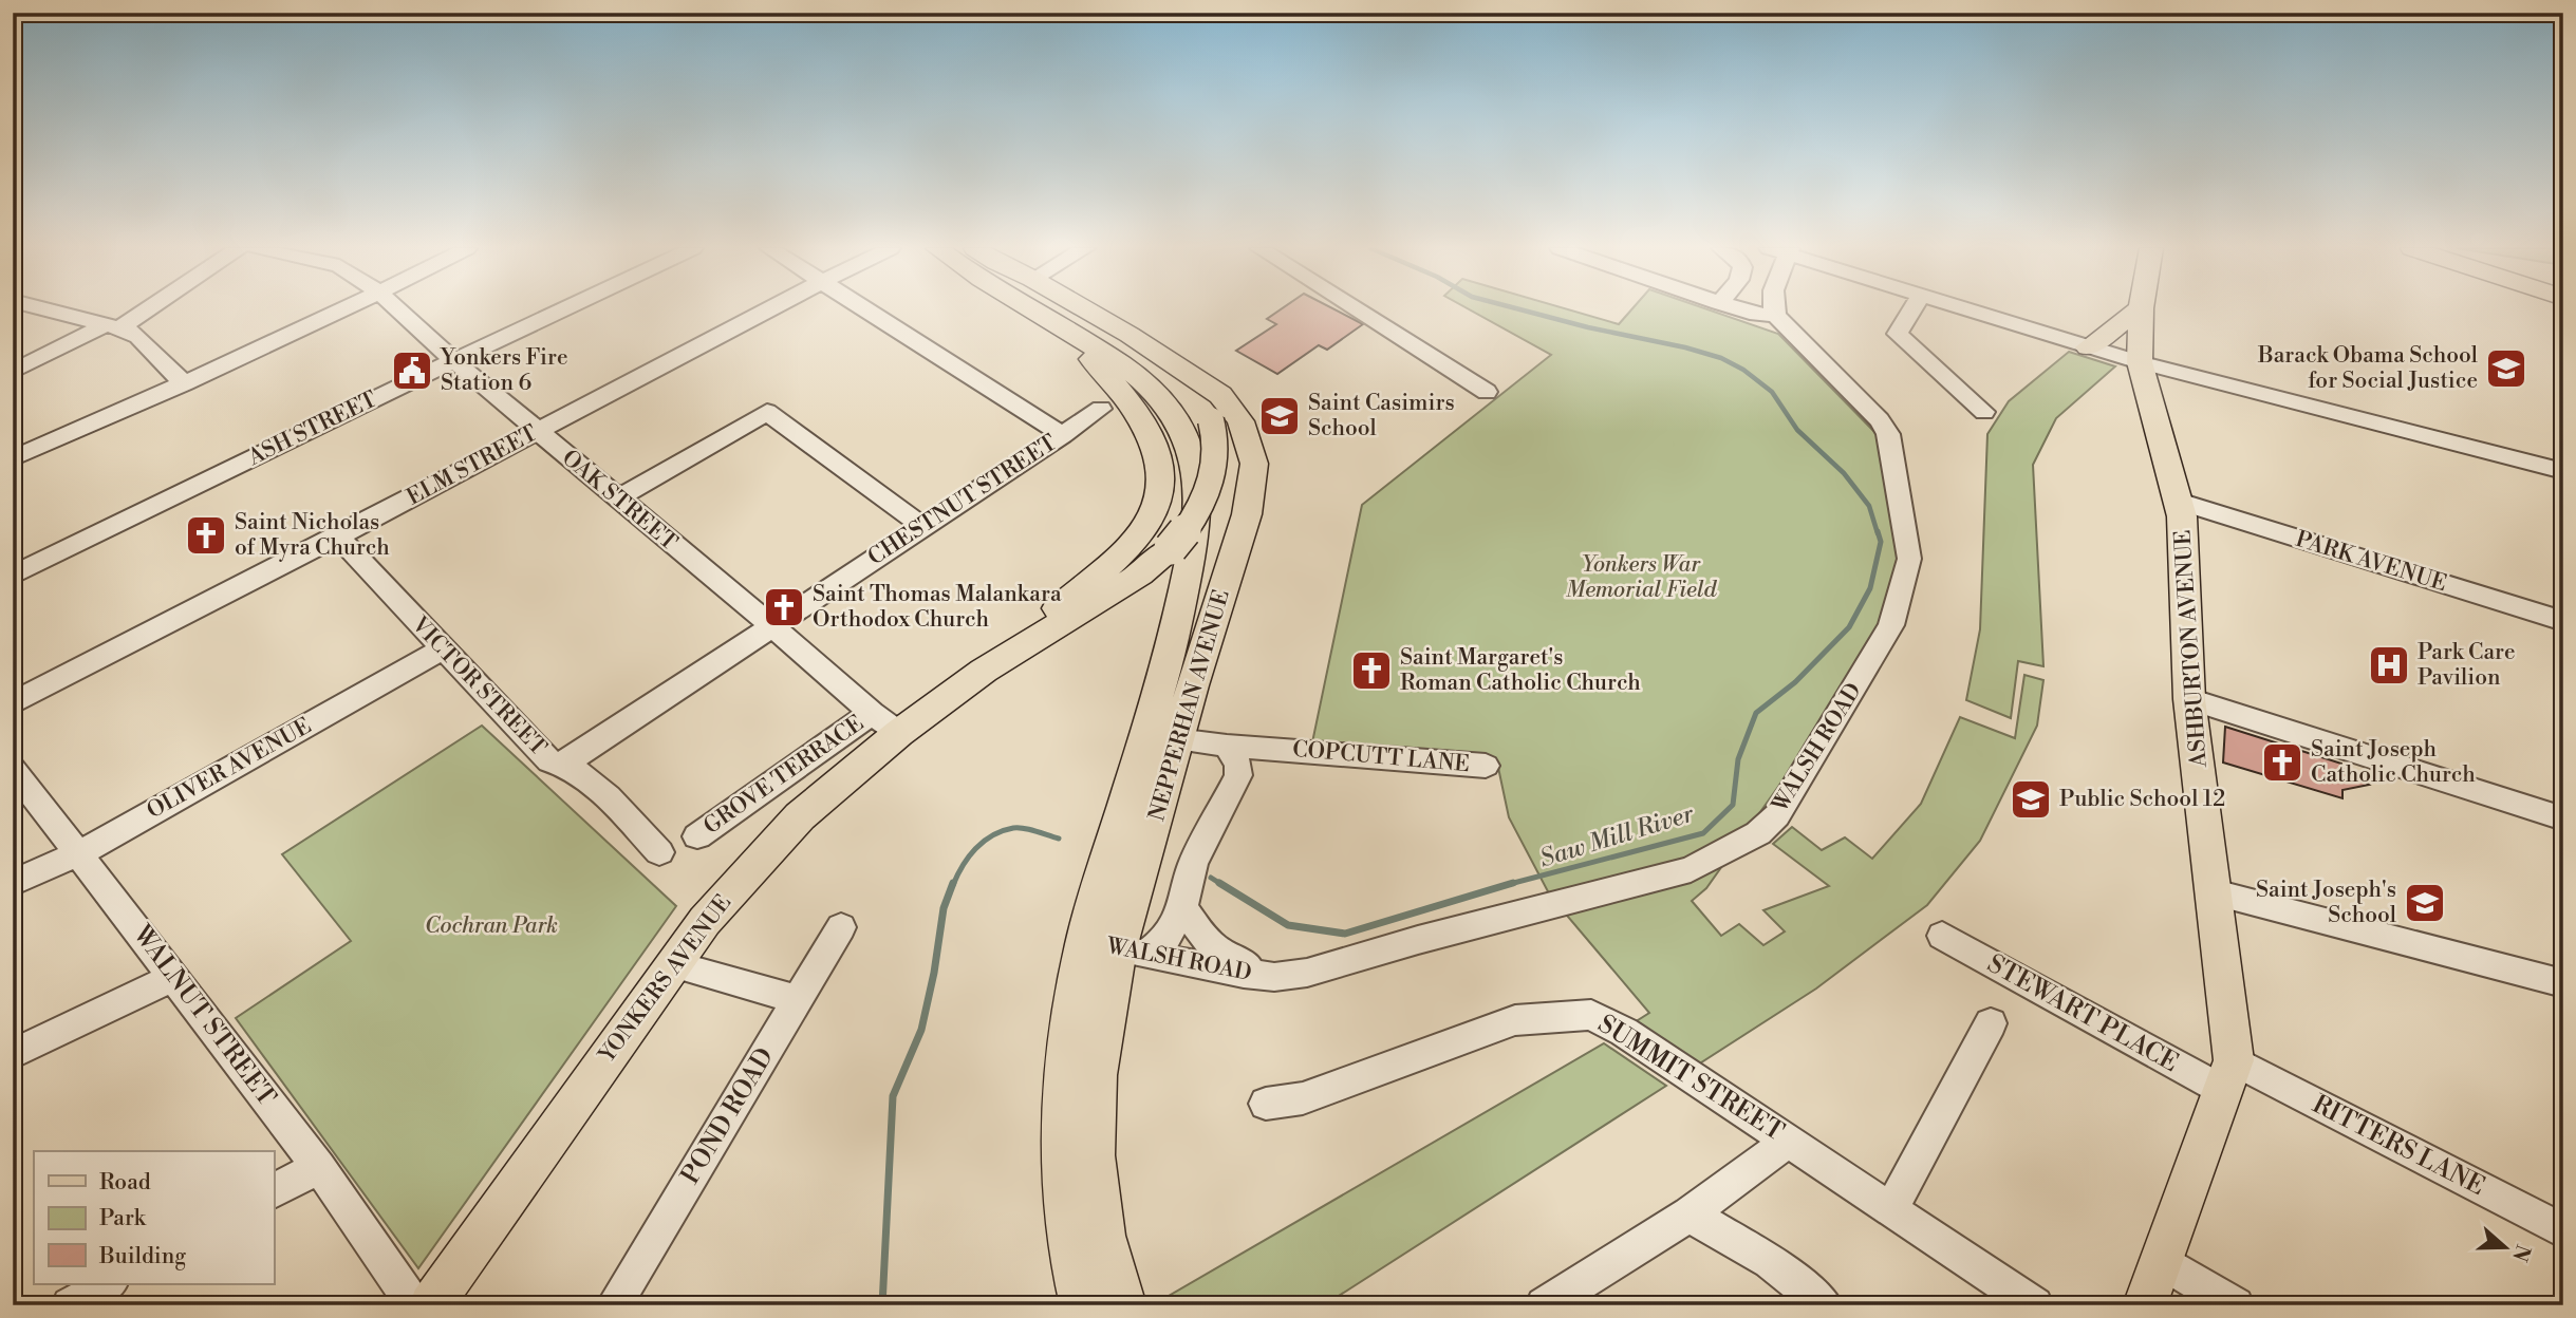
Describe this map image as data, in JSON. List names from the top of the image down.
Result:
{
  "streets": {
    "main road": ["ASHBURTON AVENUE", "NEPPERHAN AVENUE", "YONKERS AVENUE"],
    "street": [
      "ASH STREET",
      "ELM STREET",
      "OAK STREET",
      "CHESTNUT STREET",
      "PARK AVENUE",
      "VICTOR STREET",
      "WALSH ROAD",
      "COPCUTT LANE",
      "OLIVER AVENUE",
      "GROVE TERRACE",
      "STEWART PLACE",
      "WALNUT STREET",
      "SUMMIT STREET",
      "POND ROAD",
      "RITTERS LANE"
    ]
  },
  "crossings": [
    ["ASH STREET", "OAK STREET"],
    ["ELM STREET", "OAK STREET"],
    ["ELM STREET", "VICTOR STREET"],
    ["OAK STREET", "CHESTNUT STREET"],
    ["OAK STREET", "GROVE TERRACE"],
    ["OAK STREET", "YONKERS AVENUE"],
    ["CHESTNUT STREET", "VICTOR STREET"],
    ["PARK AVENUE", "ASHBURTON AVENUE"],
    ["ASHBURTON AVENUE", "STEWART PLACE"],
    ["ASHBURTON AVENUE", "RITTERS LANE"],
    ["VICTOR STREET", "OLIVER AVENUE"],
    ["NEPPERHAN AVENUE", "WALSH ROAD"],
    ["NEPPERHAN AVENUE", "COPCUTT LANE"],
    ["NEPPERHAN AVENUE", "YONKERS AVENUE"],
    ["OLIVER AVENUE", "WALNUT STREET"],
    ["GROVE TERRACE", "YONKERS AVENUE"],
    ["STEWART PLACE", "RITTERS LANE"]
  ],
  "water": ["Saw Mill River"],
  "parks": ["Yonkers War Memorial Field", "Cochran Park"],
  "places": {
    "school or university": [
      "Barack Obama School for Social Justice",
      "Saint Casimirs School",
      "Public School 12",
      "Saint Joseph's School"
    ],
    "public building": ["Yonkers Fire Station 6"],
    "church": [
      "Saint Nicholas of Myra Church",
      "Saint Thomas Malankara Orthodox Church",
      "Saint Margaret's Roman Catholic Church",
      "Saint Joseph Catholic Church"
    ],
    "hospital": ["Park Care Pavilion"]
  },
  "legend": ["Road", "Park", "Building"],
  "north": "right"
}
